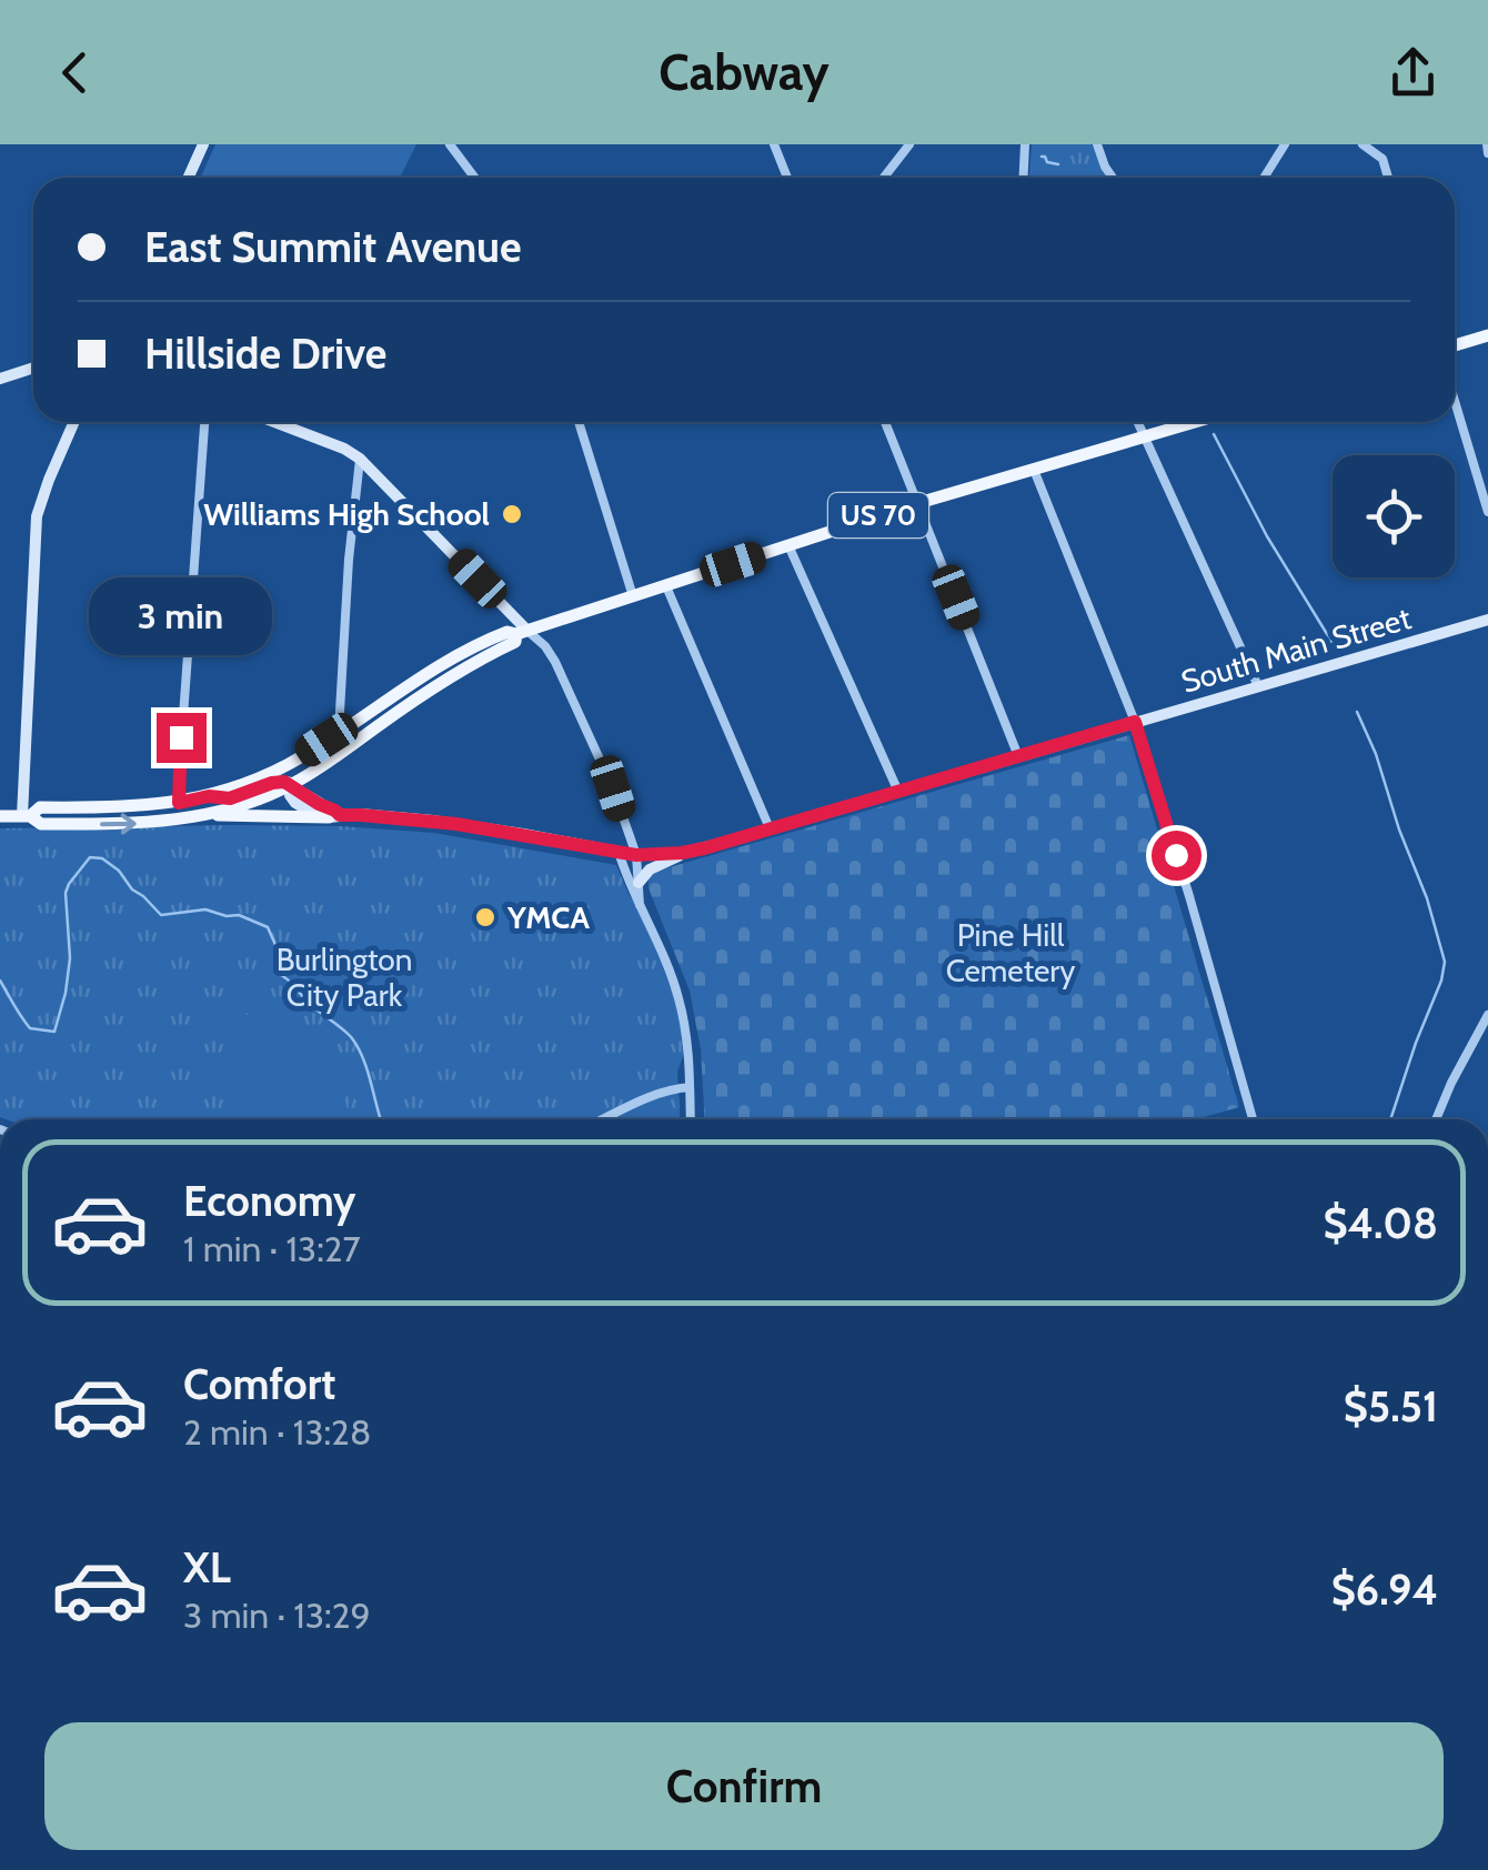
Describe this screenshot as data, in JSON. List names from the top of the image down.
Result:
{
  "streets": {
    "main road": ["US 70"],
    "street": ["South Main Street"]
  },
  "parks": ["Pine Hill Cemetery", "Burlington City Park"],
  "places": ["Williams High School", "YMCA"],
  "page": {
    "header": "Cabway",
    "banner": ["East Summit Avenue", "Hillside Drive"],
    "bubble": "3 min",
    "list": [
      {
        "name": "Economy",
        "note": "1 min · 13:27",
        "value": "$4.08"
      },
      {
        "name": "Comfort",
        "note": "2 min · 13:28",
        "value": "$5.51"
      },
      {
        "name": "XL",
        "note": "3 min · 13:29",
        "value": "$6.94"
      }
    ],
    "buttons": "Confirm"
  }
}
